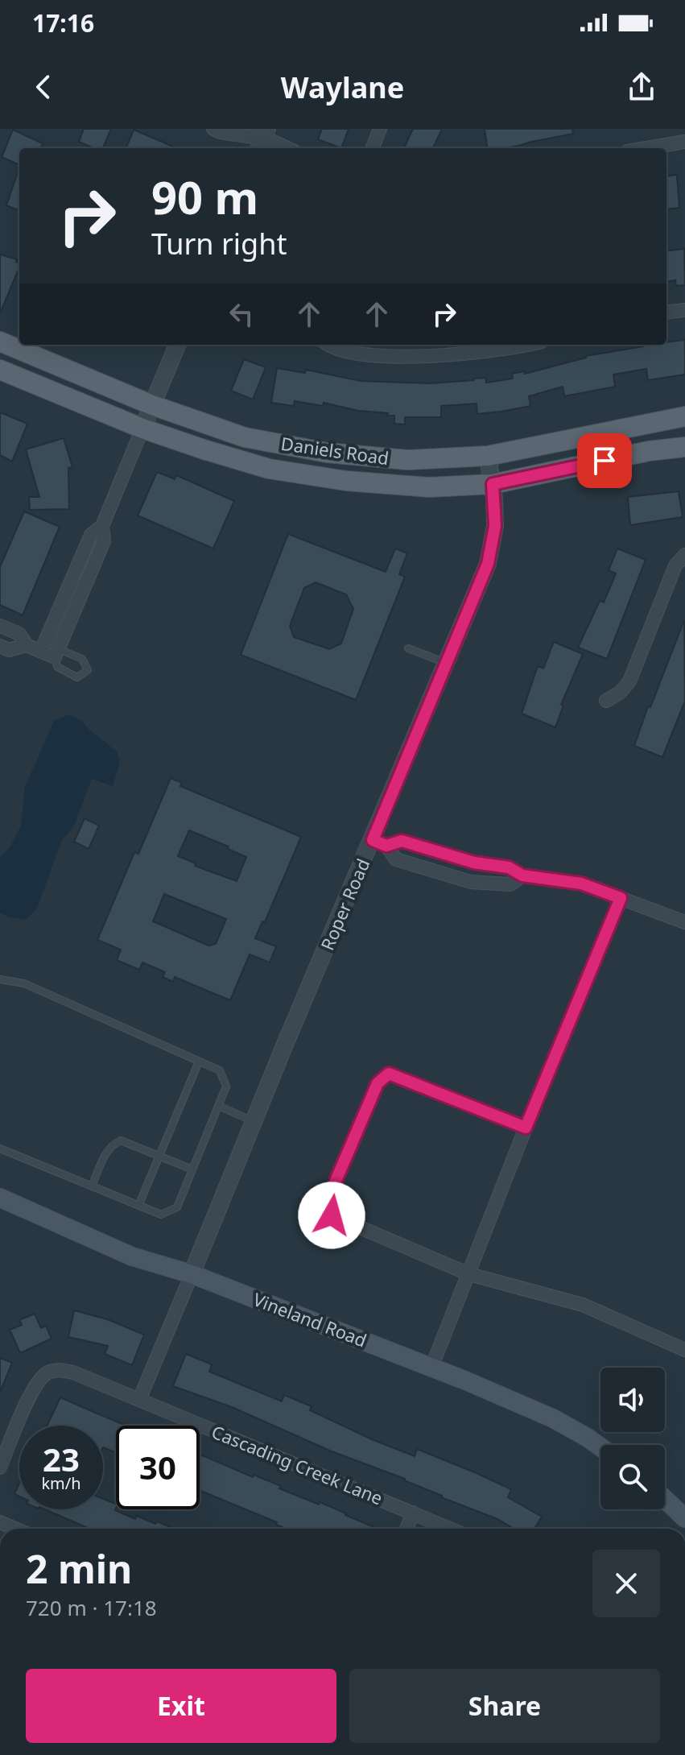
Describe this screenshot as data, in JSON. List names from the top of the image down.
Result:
{
  "streets": {
    "main road": ["Daniels Road", "Vineland Road"],
    "street": ["Roper Road", "Cascading Creek Lane"]
  },
  "crossings": [
    ["Daniels Road", "Roper Road"],
    ["Roper Road", "Vineland Road"]
  ],
  "page": {
    "status": "17:16",
    "header": "Waylane",
    "turn": ["90 m", "Turn right"],
    "speed": "23 km/h",
    "limit": "30",
    "heading": ["2 min", "720 m · 17:18"],
    "buttons": ["Exit", "Share"]
  }
}
